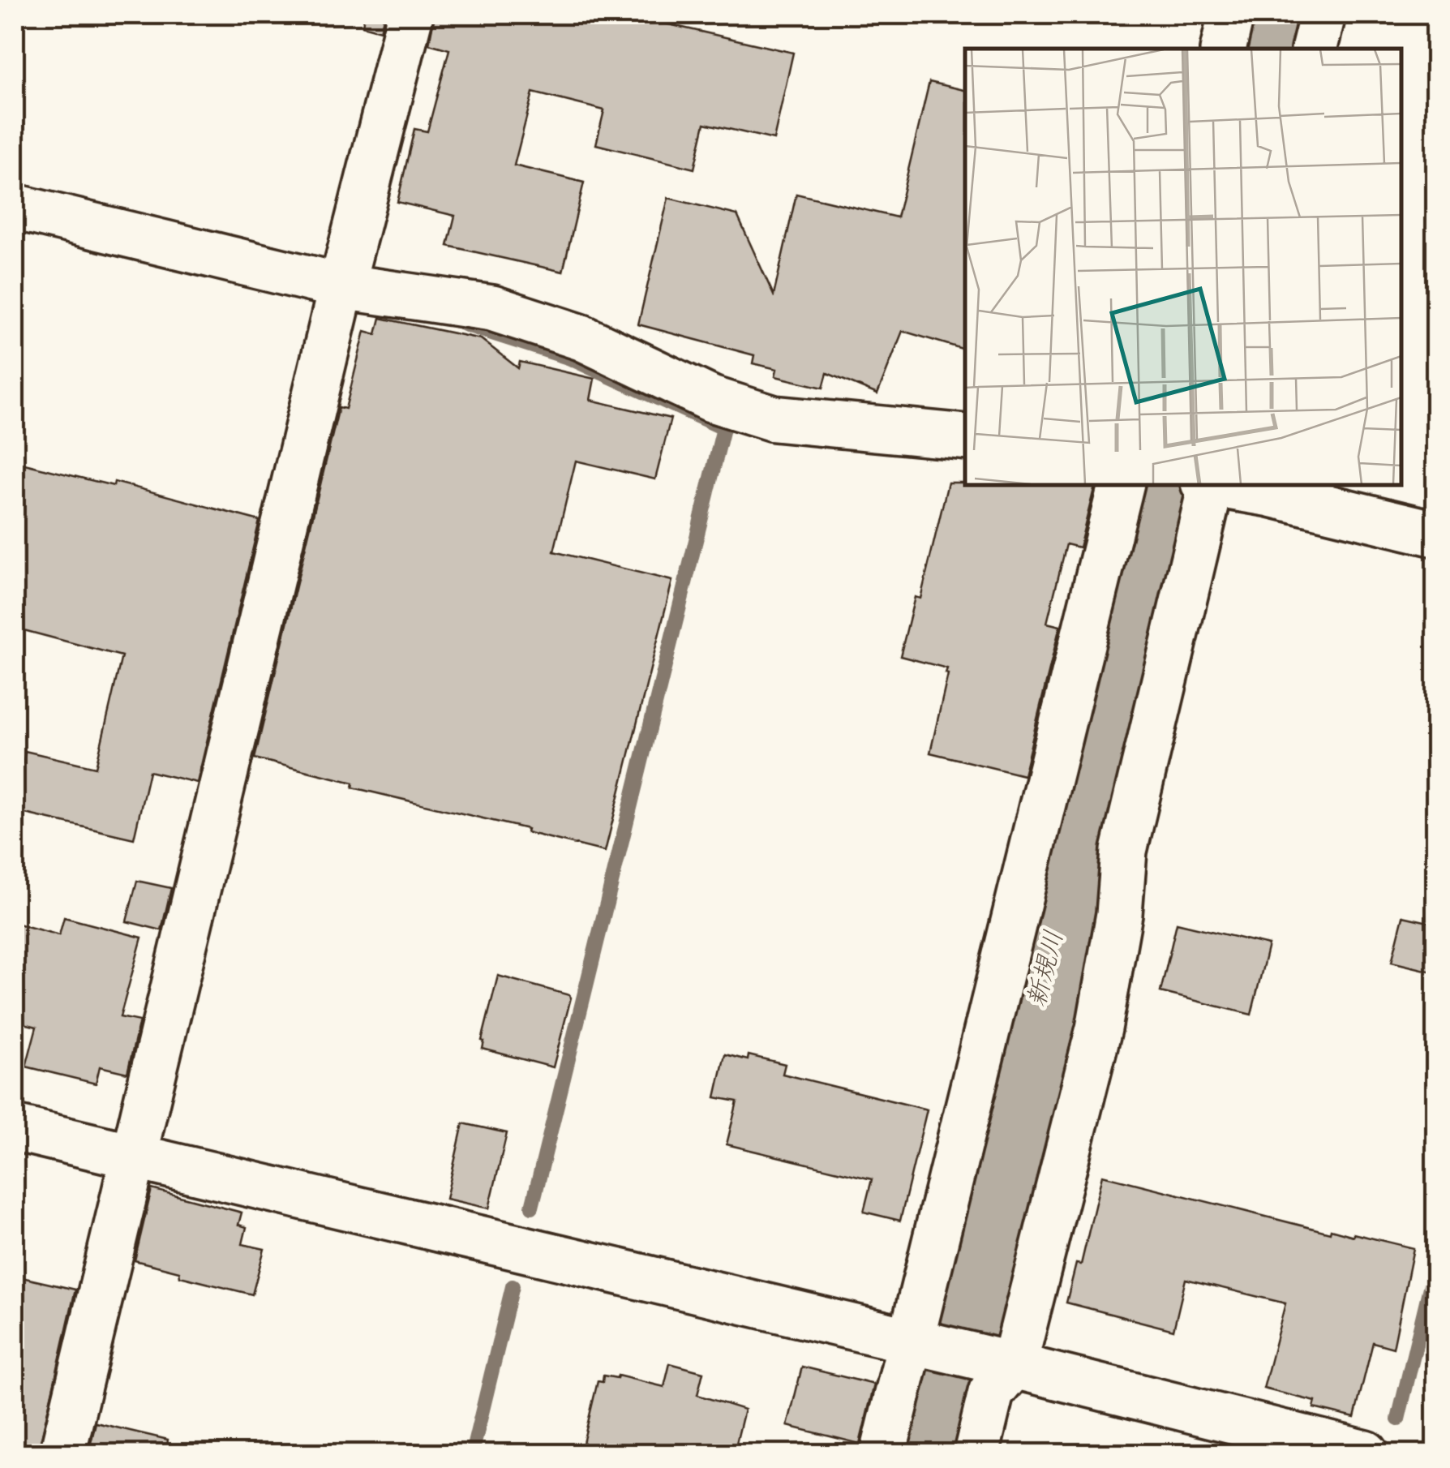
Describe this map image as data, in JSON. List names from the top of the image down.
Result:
{
  "water": ["新規川"]
}
